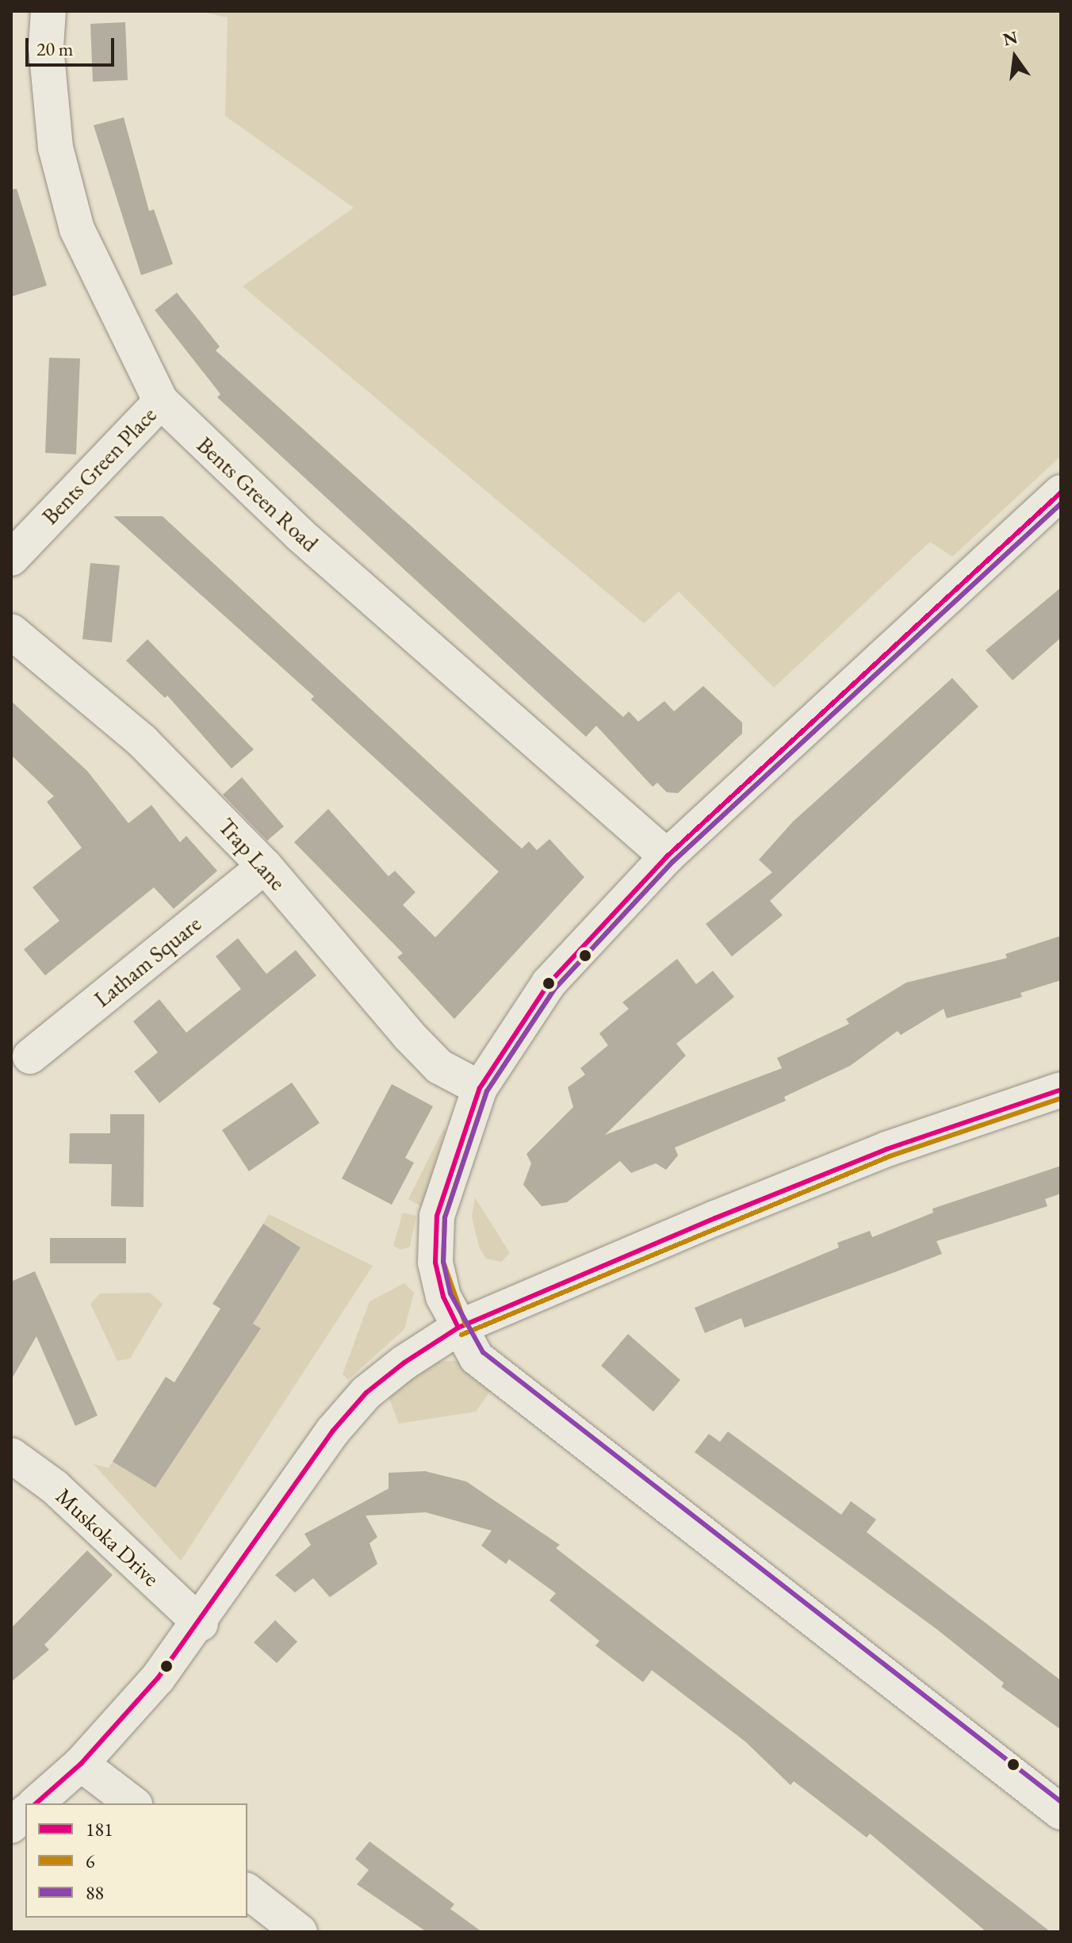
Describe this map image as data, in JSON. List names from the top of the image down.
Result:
{
  "streets": {
    "street": [
      "Bents Green Place",
      "Bents Green Road",
      "Trap Lane",
      "Latham Square",
      "Muskoka Drive"
    ]
  },
  "crossings": [
    ["Bents Green Place", "Bents Green Road"],
    ["Trap Lane", "Latham Square"]
  ],
  "lines": ["transit line 181", "transit line 6", "transit line 88"],
  "legend": ["181", "6", "88"],
  "scale_bar": "20 m",
  "north": "top"
}
